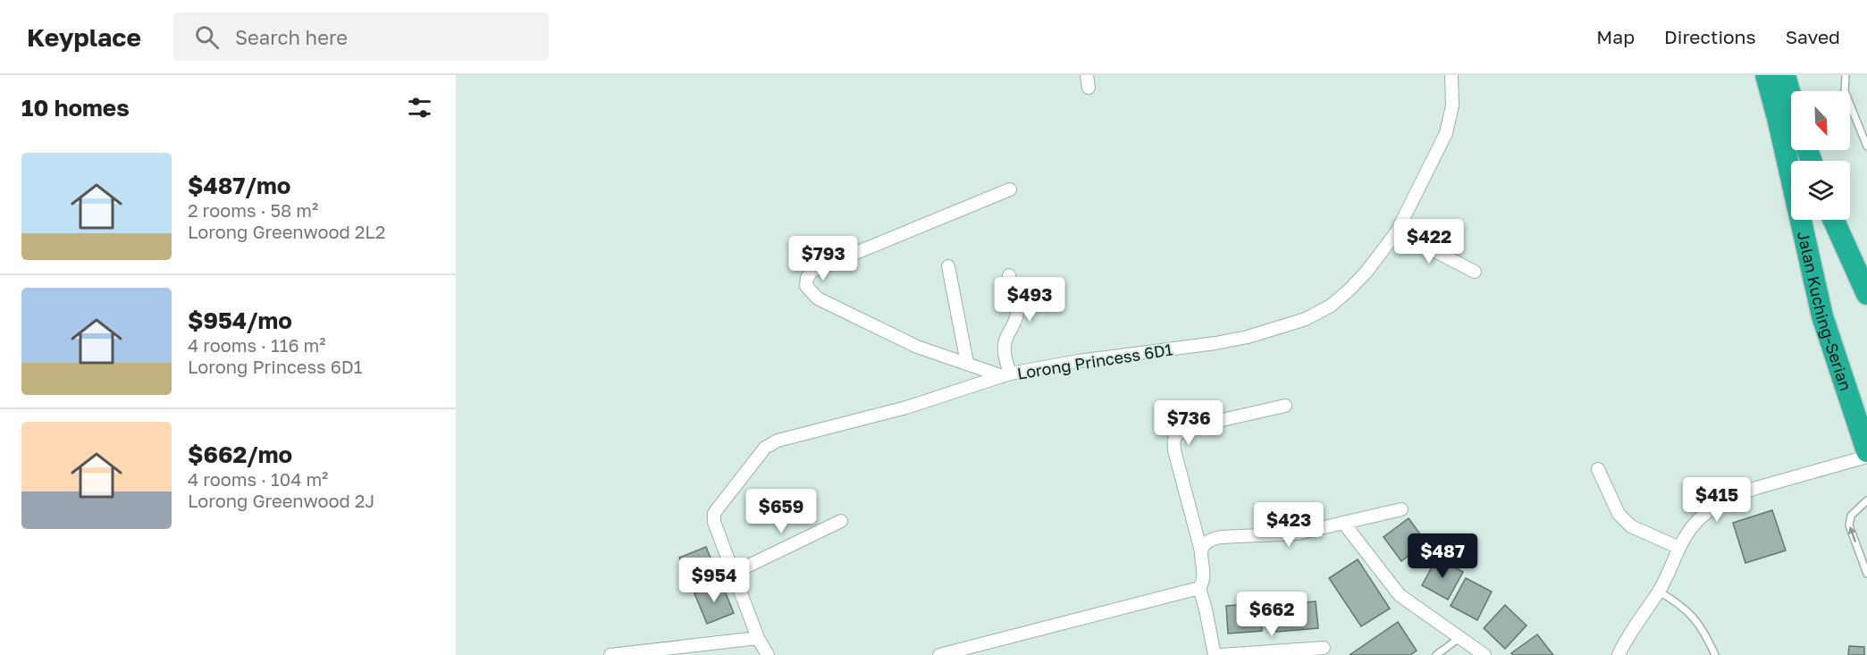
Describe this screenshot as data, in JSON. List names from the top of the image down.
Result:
{
  "streets": {
    "highway": ["Jalan Kuching-Serian"],
    "street": ["Lorong Princess 6D1"]
  },
  "north": "bottom right",
  "page": {
    "header": "Keyplace",
    "search": "Search here",
    "nav": ["Map", "Directions", "Saved"],
    "heading": "10 homes",
    "list": [
      {
        "name": "$487/mo",
        "note": "2 rooms · 58 m² · Lorong Greenwood 2L2"
      },
      {
        "name": "$954/mo",
        "note": "4 rooms · 116 m² · Lorong Princess 6D1"
      },
      {
        "name": "$662/mo",
        "note": "4 rooms · 104 m² · Lorong Greenwood 2J"
      }
    ],
    "price": [
      "$422",
      "$793",
      "$493",
      "$736",
      "$415",
      "$659",
      "$423",
      "$487",
      "$954",
      "$662"
    ]
  }
}
